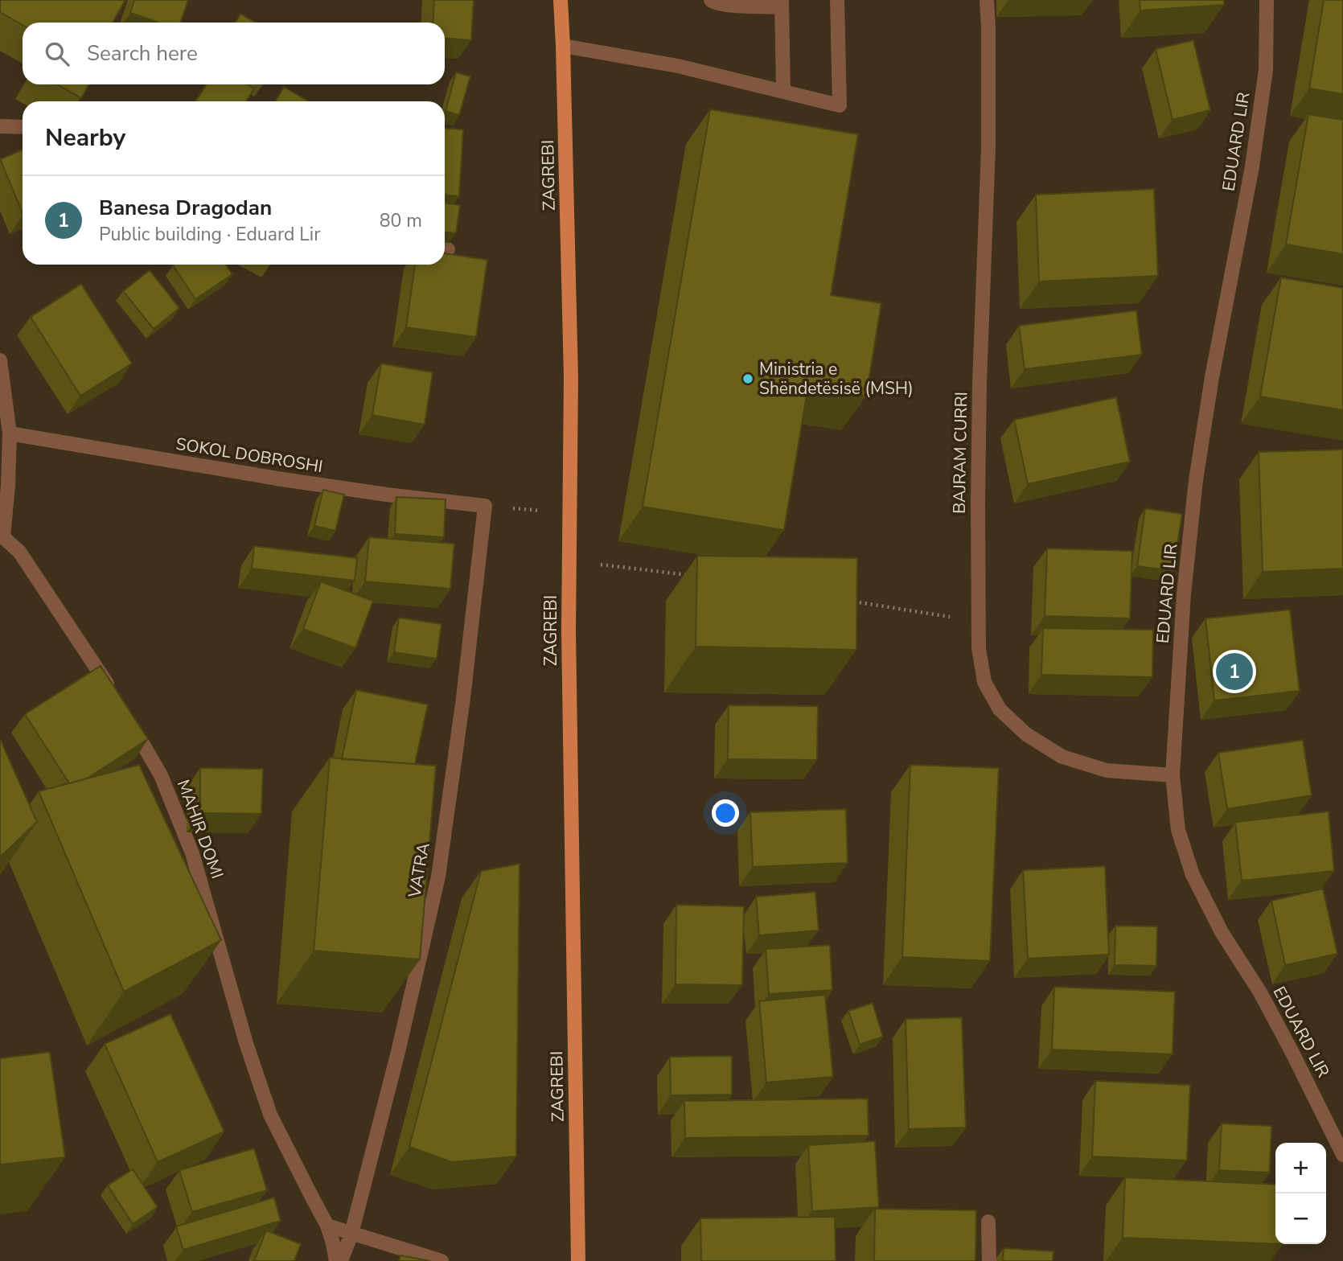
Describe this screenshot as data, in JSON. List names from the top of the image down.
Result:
{
  "streets": {
    "main road": ["ZAGREBI"],
    "street": [
      "EDUARD LIR",
      "BAJRAM CURRI",
      "SOKOL DOBROSHI",
      "MAHIR DOMI",
      "VATRA"
    ]
  },
  "crossings": [
    ["EDUARD LIR", "BAJRAM CURRI"],
    ["SOKOL DOBROSHI", "VATRA"]
  ],
  "places": ["Ministria e Shëndetësisë (MSH)"],
  "page": {
    "search": "Search here",
    "heading": "Nearby",
    "list": [
      {
        "mark": "1",
        "name": "Banesa Dragodan",
        "note": "Public building · Eduard Lir",
        "value": "80 m"
      }
    ],
    "pins": "1",
    "map_buttons": ["+", "−"]
  }
}
